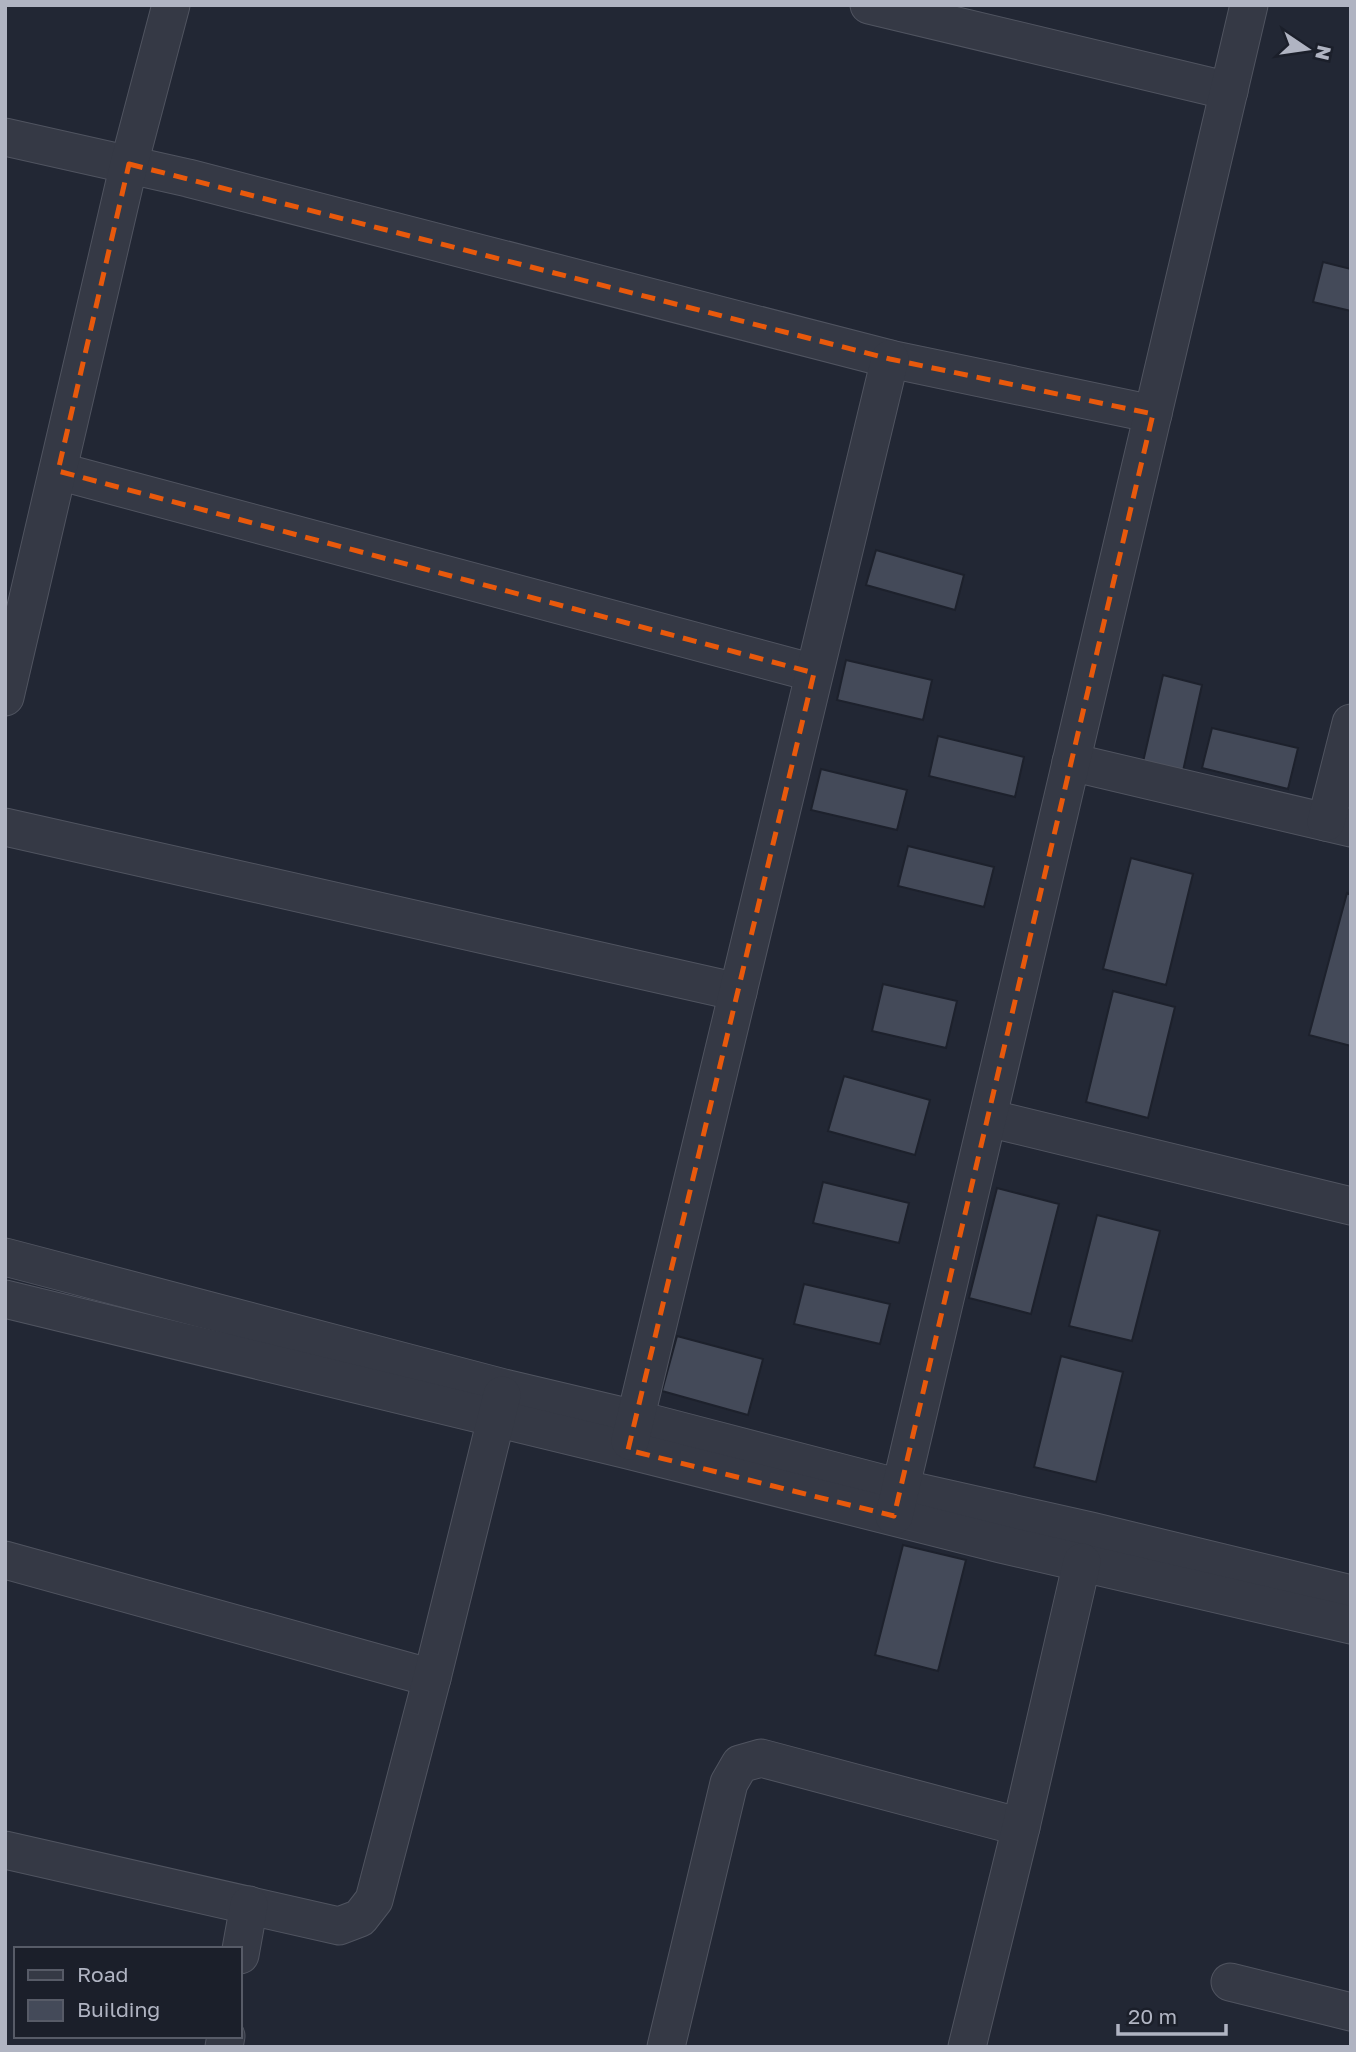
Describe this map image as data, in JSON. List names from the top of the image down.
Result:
{
  "legend": ["Road", "Building"],
  "scale_bar": "20 m",
  "north": "right"
}
